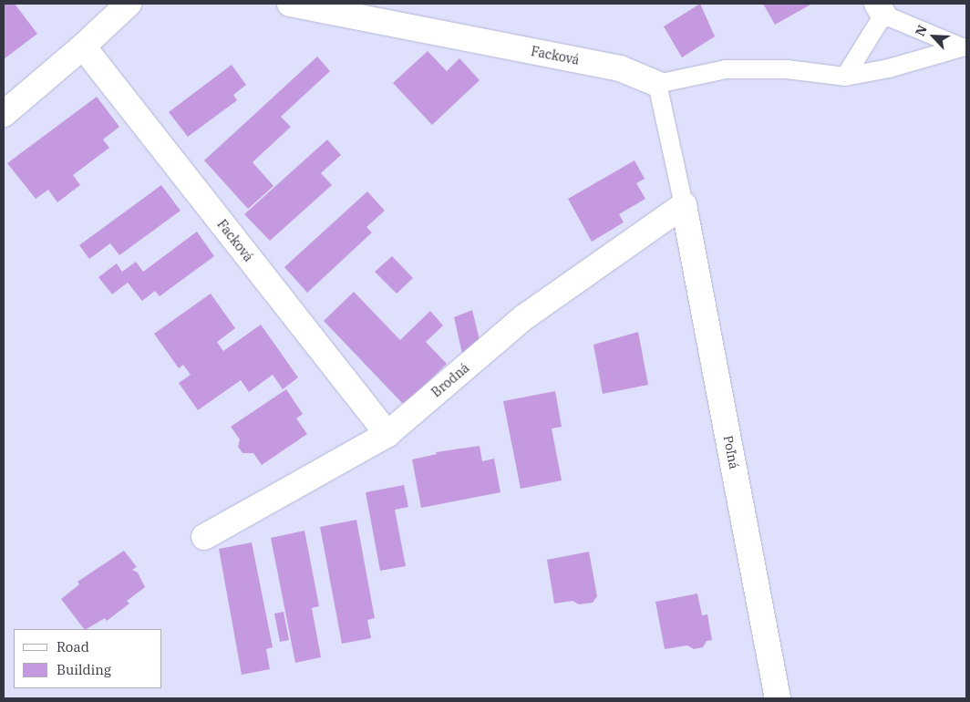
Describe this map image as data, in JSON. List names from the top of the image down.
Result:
{
  "streets": {
    "street": ["Facková", "Brodná", "Poľná"]
  },
  "crossings": [
    ["Facková", "Brodná"],
    ["Brodná", "Poľná"]
  ],
  "legend": ["Road", "Building"],
  "north": "top left"
}
